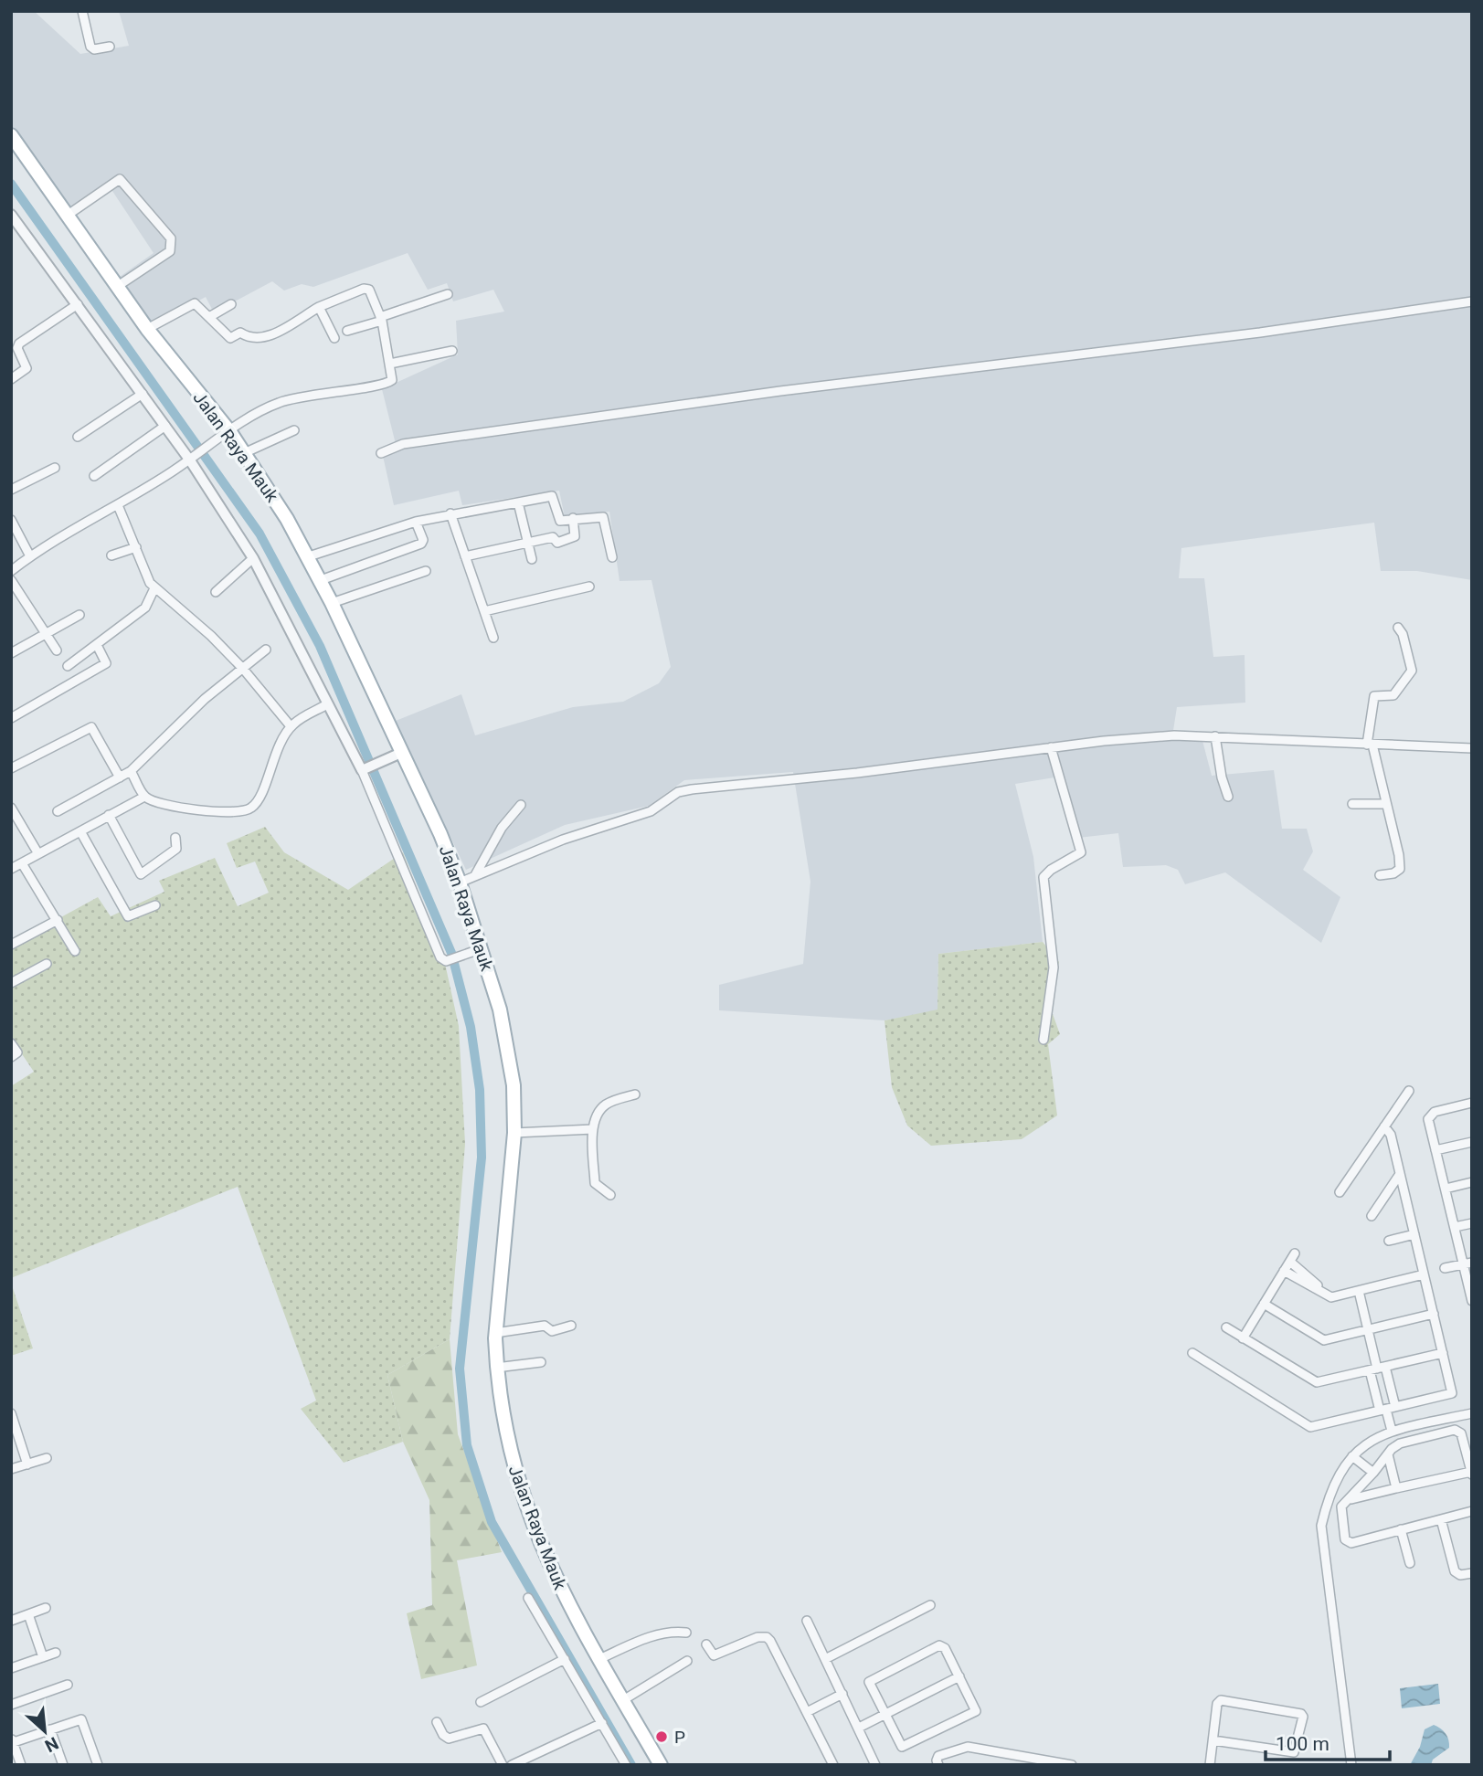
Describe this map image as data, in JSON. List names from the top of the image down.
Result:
{
  "streets": {
    "main road": ["Jalan Raya Mauk"]
  },
  "places": ["P"],
  "scale_bar": "100 m",
  "north": "bottom right"
}
